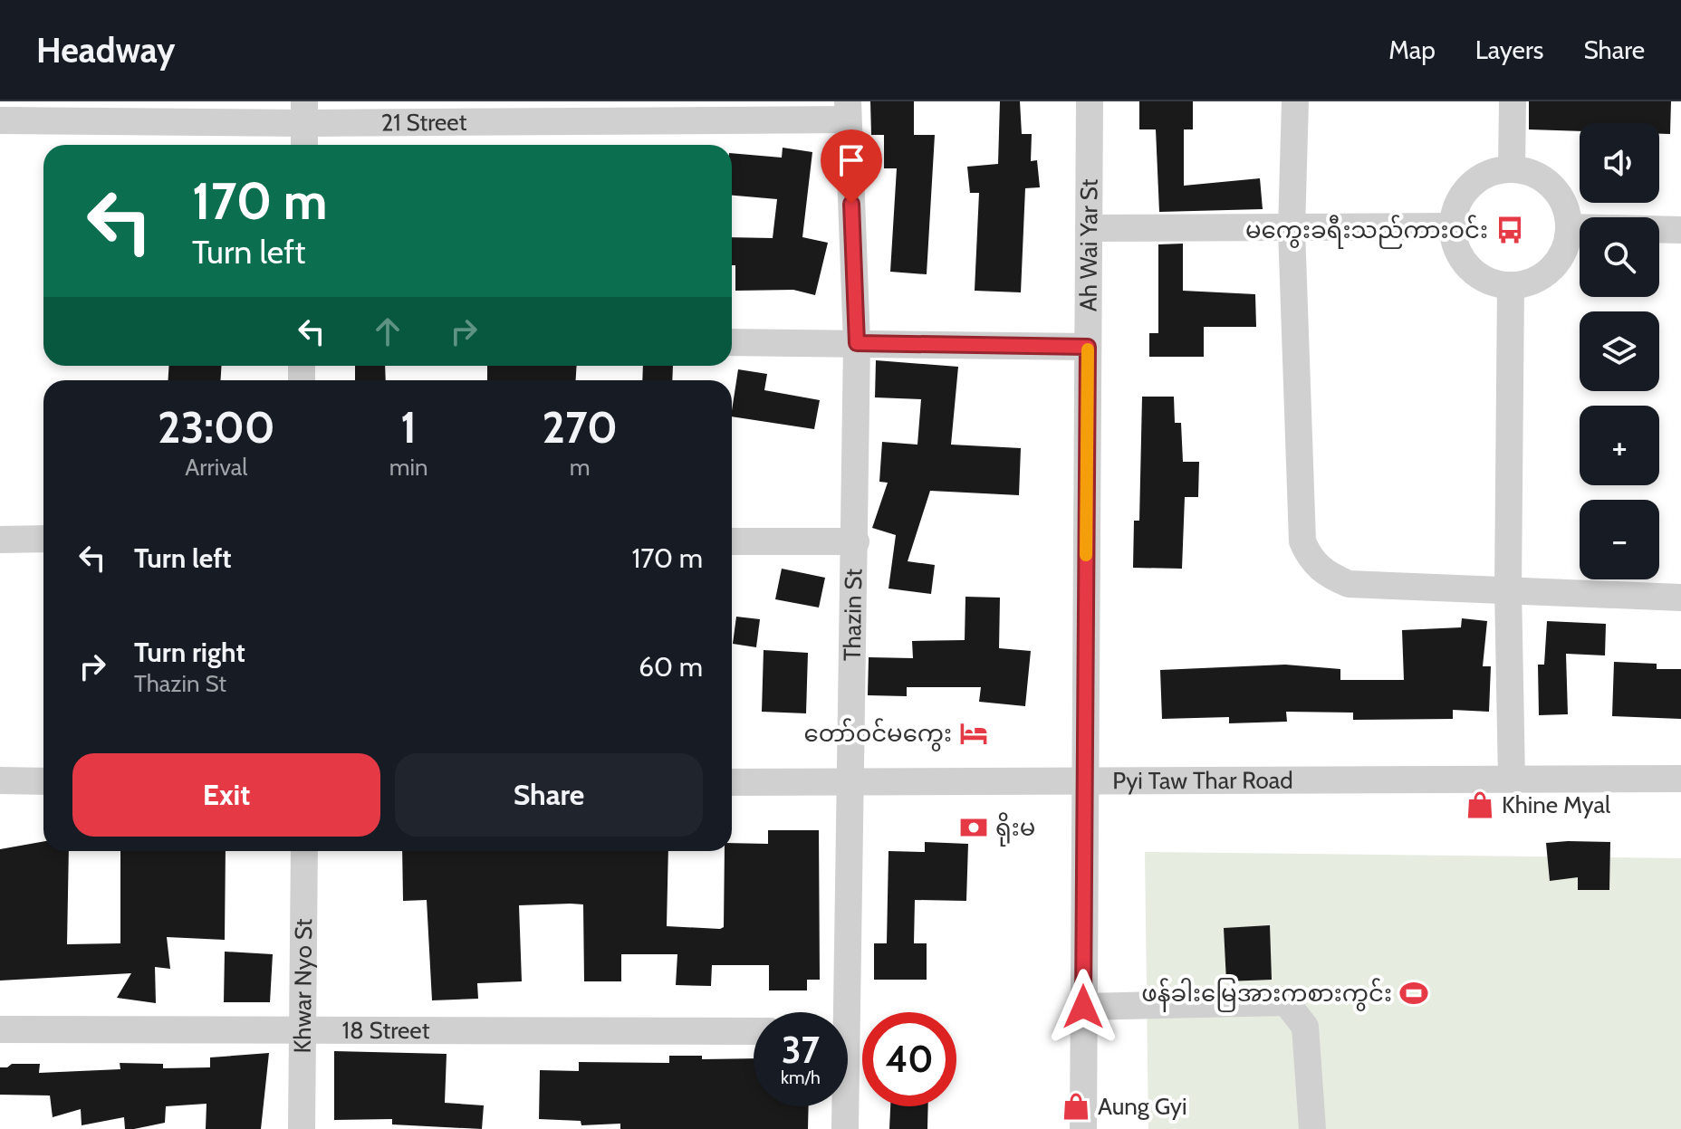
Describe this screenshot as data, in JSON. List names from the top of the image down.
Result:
{
  "streets": {
    "street": [
      "21 Street",
      "Ah Wai Yar St",
      "Thazin St",
      "Pyi Taw Thar Road",
      "Khwar Nyo St",
      "18 Street"
    ]
  },
  "crossings": [
    ["21 Street", "Thazin St"],
    ["Ah Wai Yar St", "Pyi Taw Thar Road"],
    ["Thazin St", "Pyi Taw Thar Road"],
    ["Khwar Nyo St", "18 Street"]
  ],
  "places": {
    "bus stop": ["မကွေးခရီးသည်ကားဝင်း"],
    "hotel": ["တော်ဝင်မကွေး"],
    "shop": ["Khine Myal", "Aung Gyi"],
    "bank": ["ရိုးမ"],
    "sports": ["ဖန်ခါးမြေအားကစားကွင်း"]
  },
  "page": {
    "header": "Headway",
    "nav": ["Map", "Layers", "Share"],
    "map_buttons": ["+", "−"],
    "turn": ["170 m", "Turn left"],
    "eta": [
      "23:00",
      "Arrival",
      "1",
      "min",
      "270",
      "m"
    ],
    "list": [
      {
        "name": "Turn left",
        "value": "170 m"
      },
      {
        "name": "Turn right",
        "note": "Thazin St",
        "value": "60 m"
      }
    ],
    "buttons": ["Exit", "Share"],
    "speed": "37 km/h",
    "limit": "40"
  }
}
